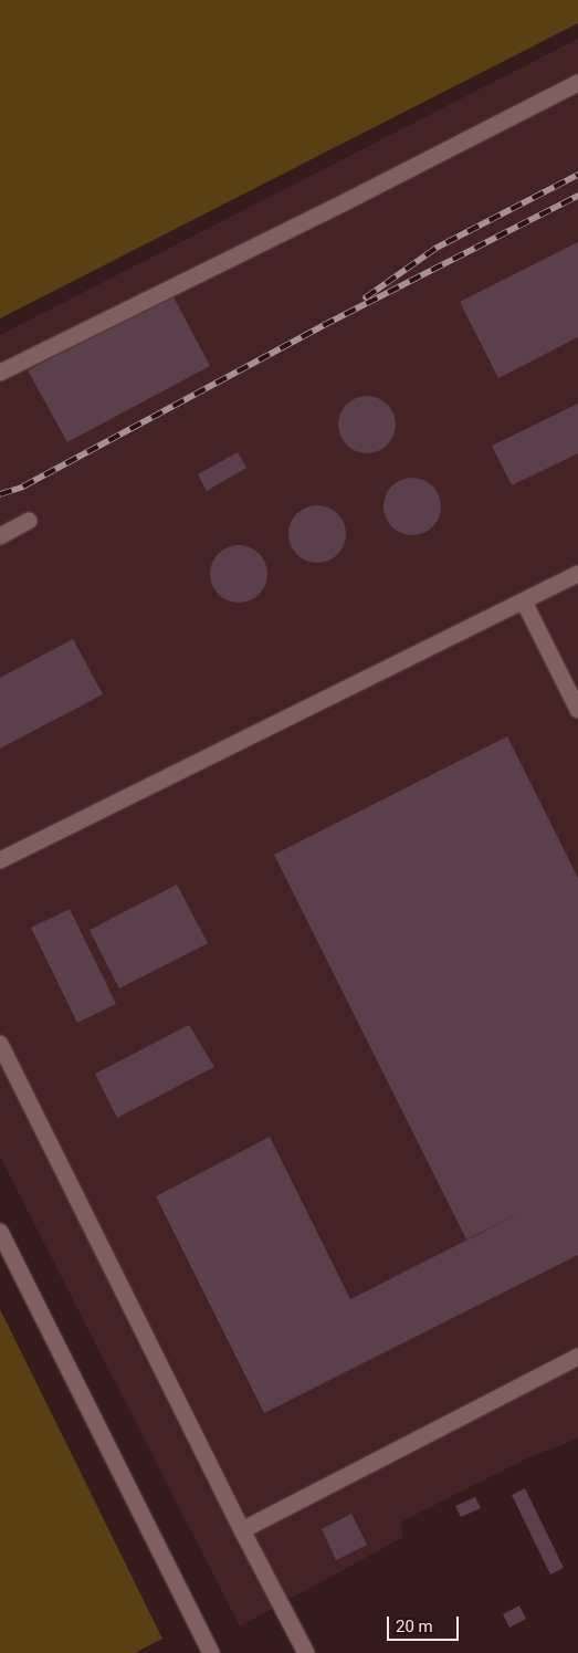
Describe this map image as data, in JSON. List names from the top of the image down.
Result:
{
  "scale_bar": "20 m"
}
